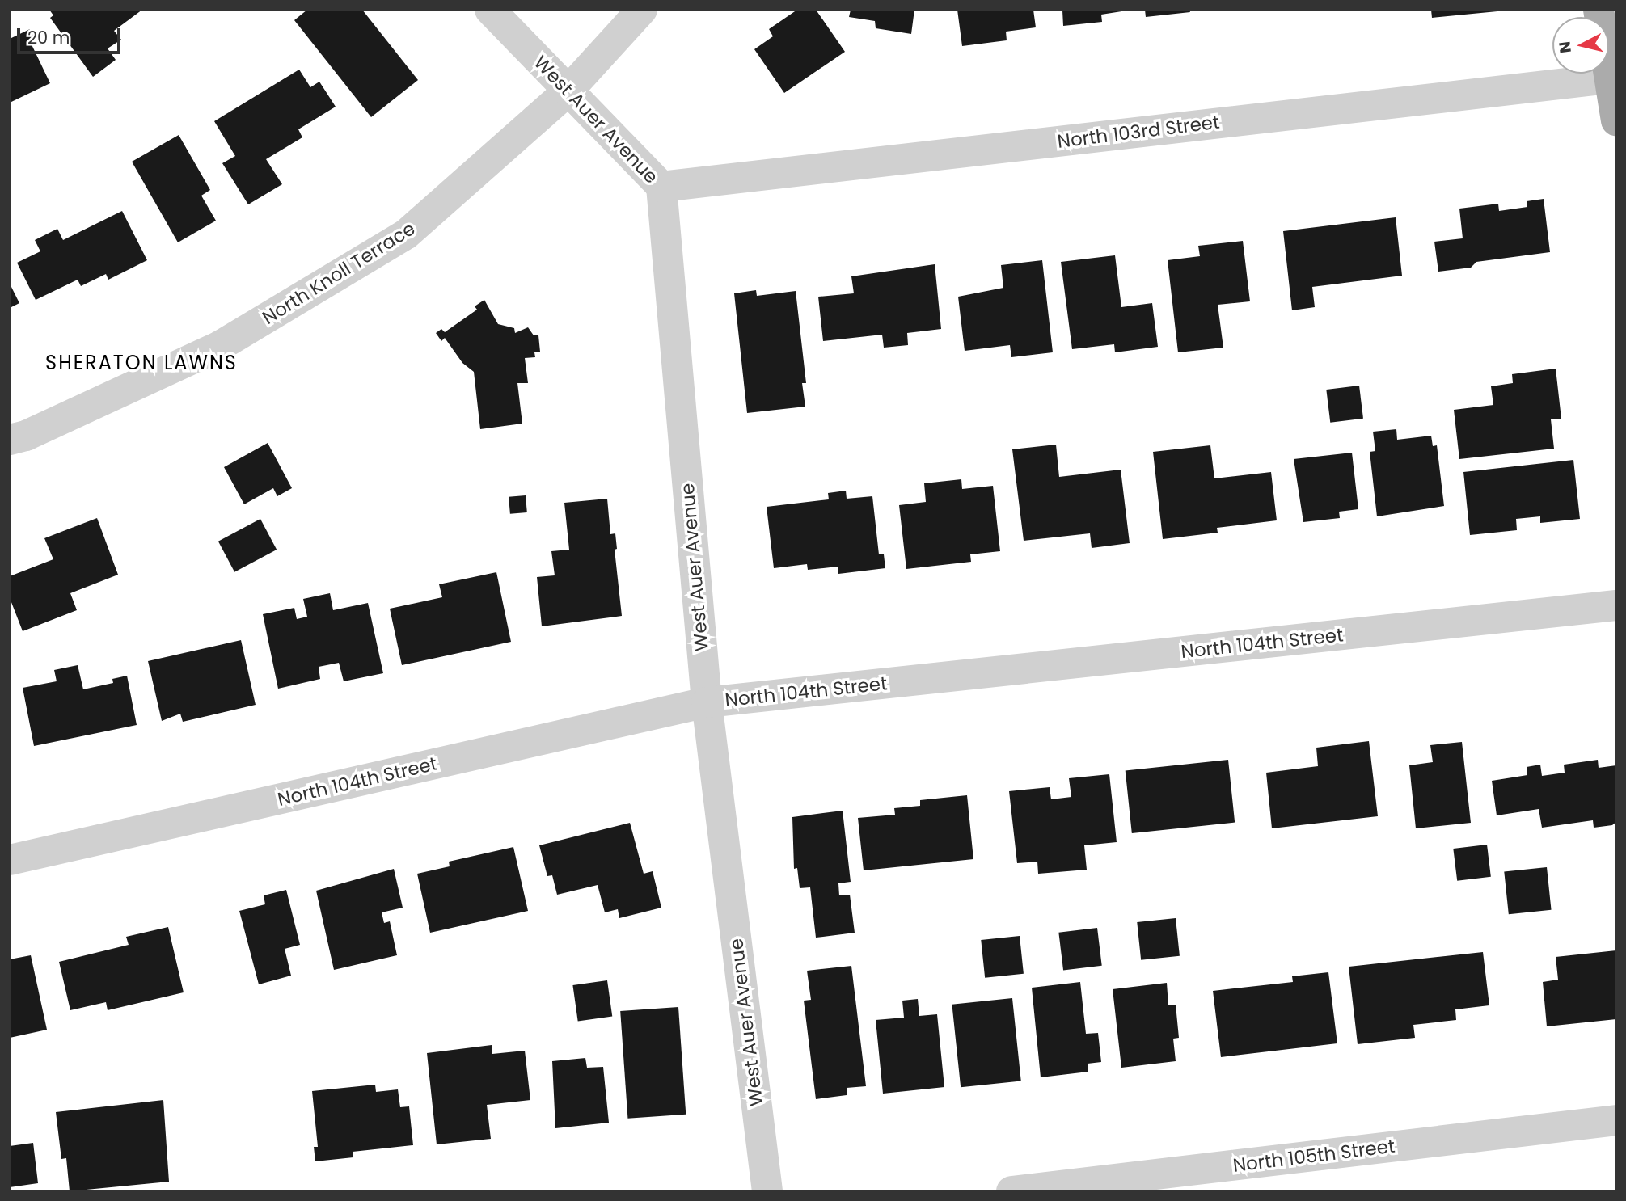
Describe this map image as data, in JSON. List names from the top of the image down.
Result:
{
  "streets": {
    "street": [
      "West Auer Avenue",
      "North 103rd Street",
      "North Knoll Terrace",
      "North 104th Street",
      "North 105th Street"
    ]
  },
  "crossings": [
    ["West Auer Avenue", "North 103rd Street"],
    ["West Auer Avenue", "North Knoll Terrace"],
    ["West Auer Avenue", "North 104th Street"]
  ],
  "districts": ["SHERATON LAWNS"],
  "scale_bar": "20 m",
  "north": "left"
}
